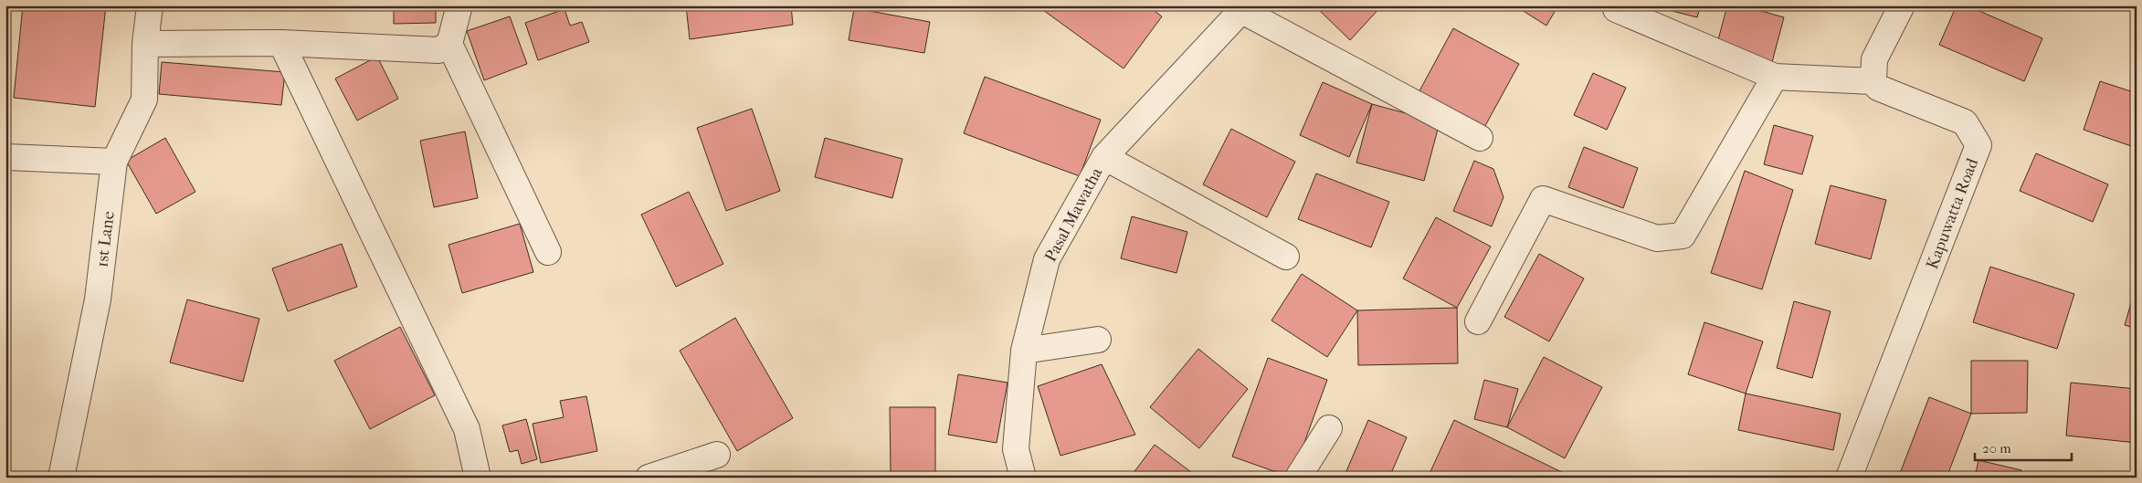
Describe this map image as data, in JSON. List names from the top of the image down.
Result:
{
  "streets": {
    "street": ["Kapuwatta Road", "Pasal Mawatha", "1st Lane"]
  },
  "scale_bar": "20 m"
}
